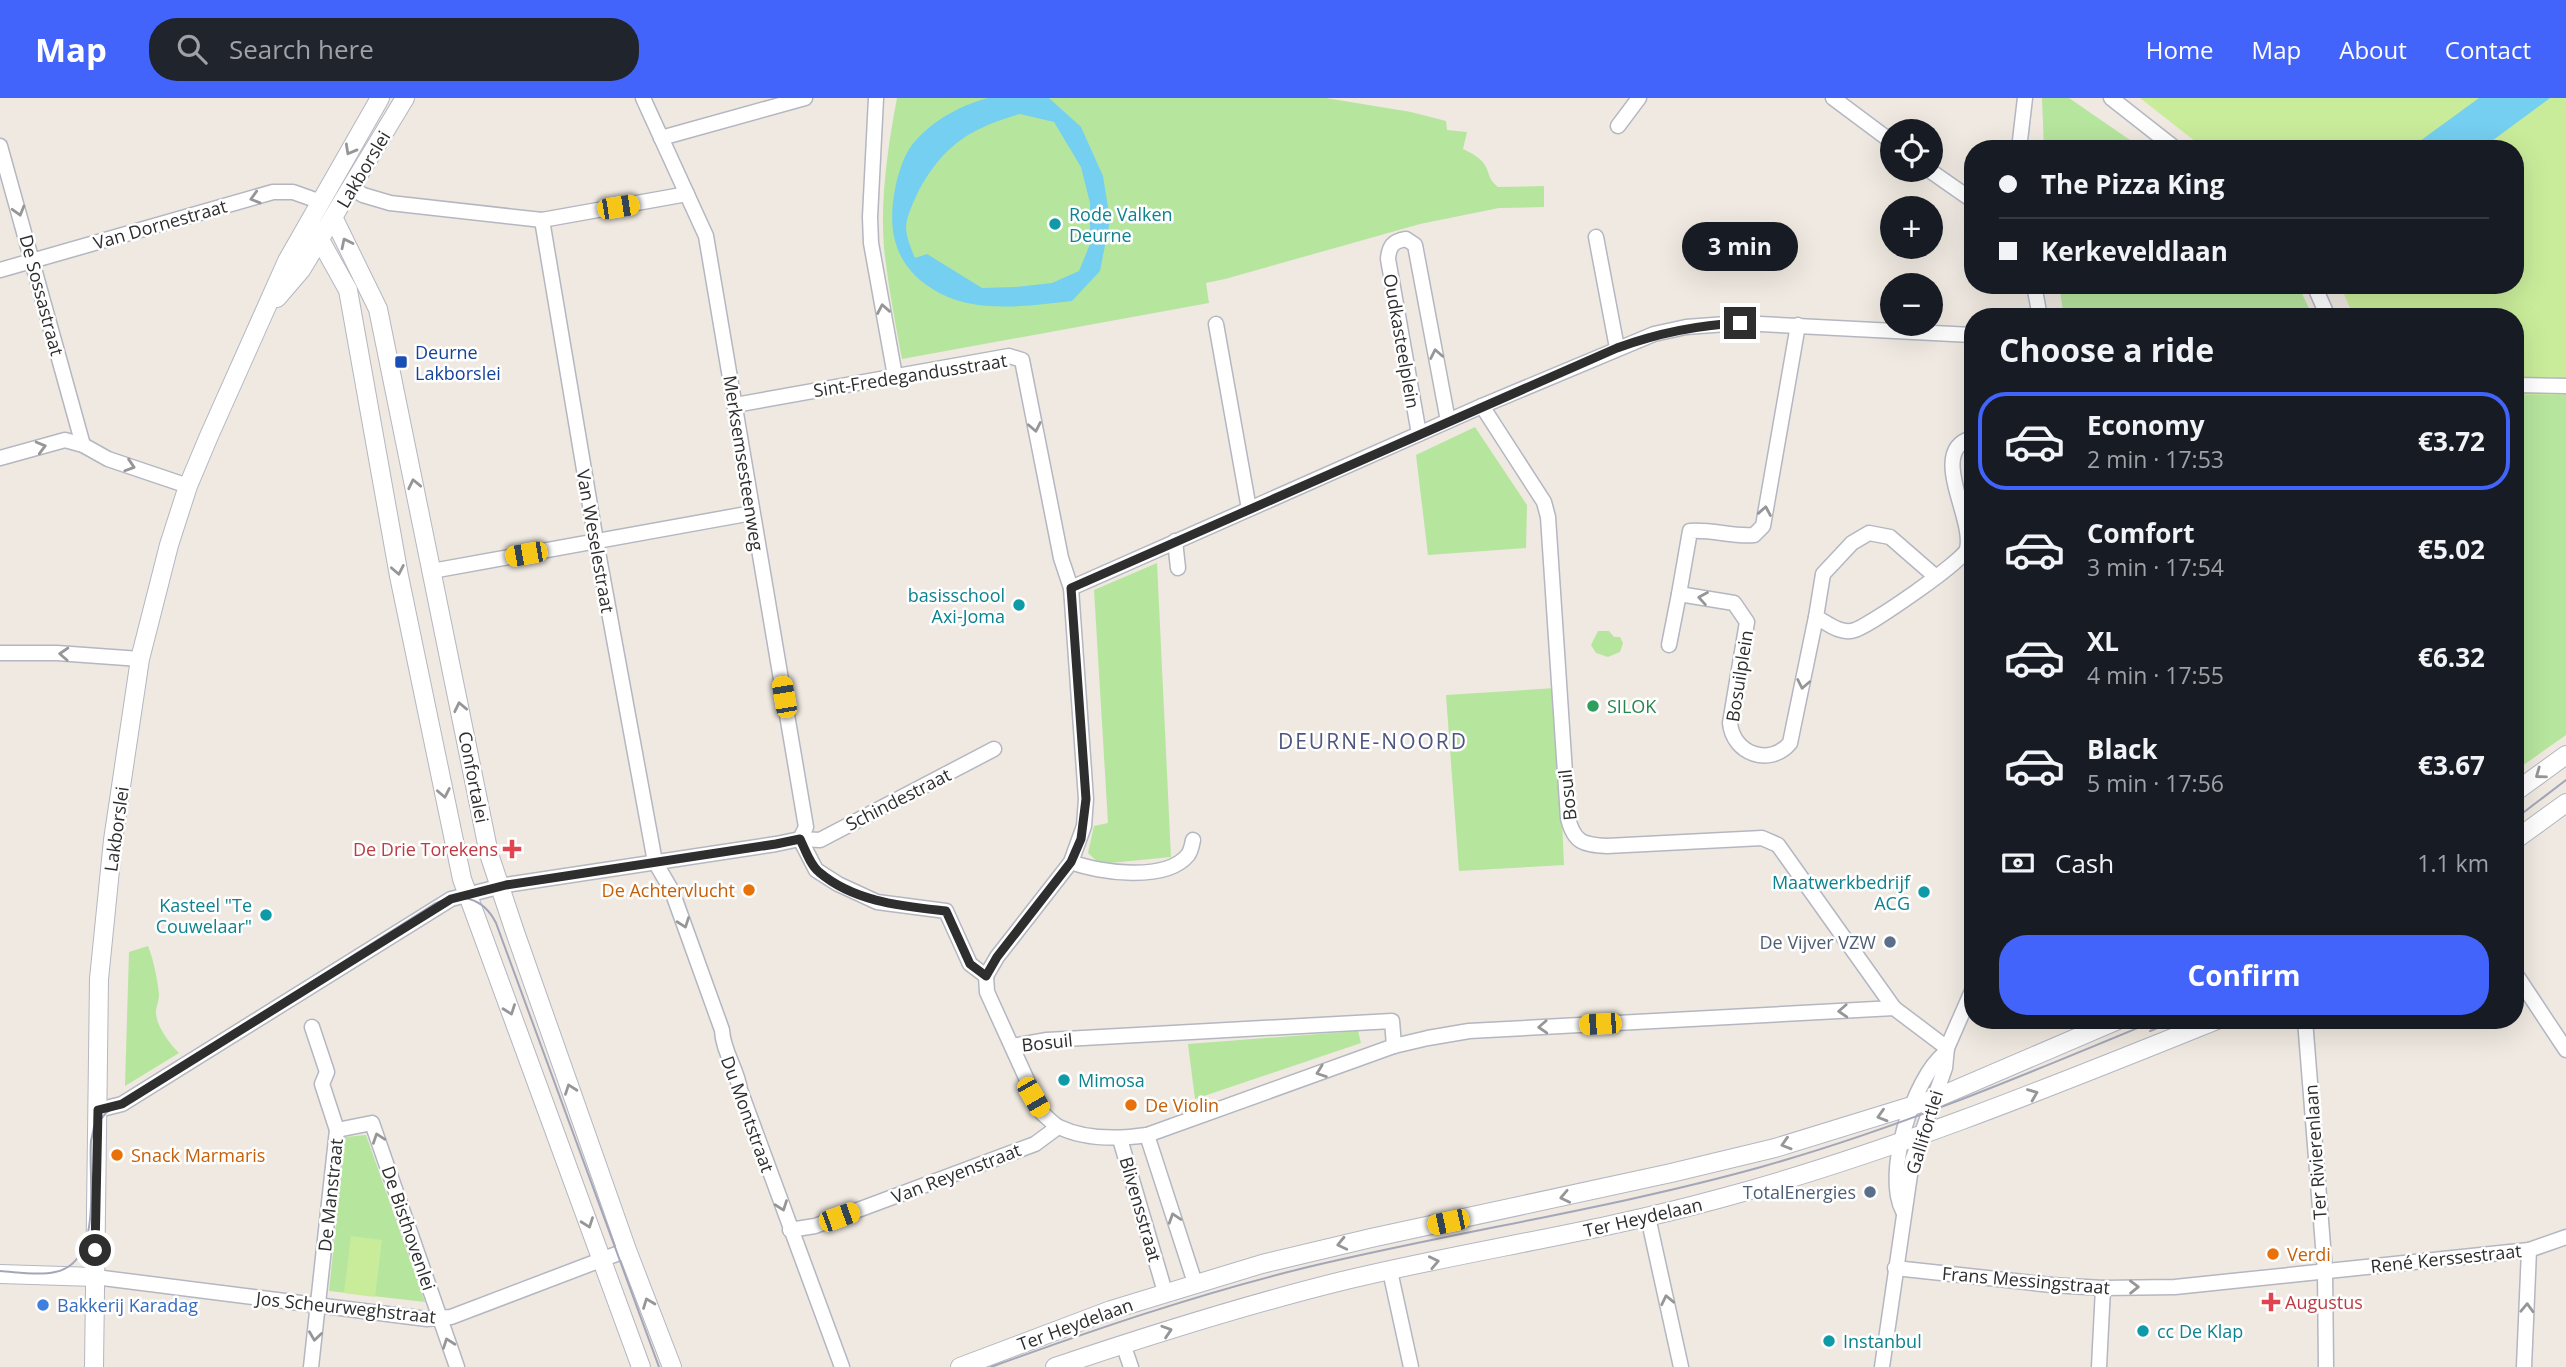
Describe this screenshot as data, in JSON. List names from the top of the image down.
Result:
{
  "streets": {
    "street": [
      "Lakborslei",
      "Van Dornestraat",
      "De Sossastraat",
      "Oudkasteelplein",
      "Sint-Fredegandusstraat",
      "Merksemsesteenweg",
      "Van Weselestraat",
      "Bosuilplein",
      "Confortalei",
      "Bosuil",
      "Schindestraat",
      "Du Montstraat",
      "Gallifortlei",
      "Ter Rivierenlaan",
      "Van Reyenstraat",
      "De Manstraat",
      "Blivensstraat",
      "Ter Heydelaan",
      "De Bisthovenlei",
      "René Kerssestraat",
      "Frans Messingstraat",
      "Jos Scheurweghstraat"
    ]
  },
  "crossings": [
    ["Lakborslei", "Van Dornestraat"],
    ["Lakborslei", "Confortalei"],
    ["Lakborslei", "Schindestraat"],
    ["Lakborslei", "Jos Scheurweghstraat"],
    ["Van Dornestraat", "De Sossastraat"],
    ["Sint-Fredegandusstraat", "Merksemsesteenweg"],
    ["Merksemsesteenweg", "Schindestraat"],
    ["Van Weselestraat", "Schindestraat"],
    ["Van Weselestraat", "Du Montstraat"],
    ["Confortalei", "Schindestraat"],
    ["Confortalei", "Jos Scheurweghstraat"],
    ["Bosuil", "Gallifortlei"],
    ["Schindestraat", "Du Montstraat"],
    ["Du Montstraat", "Van Reyenstraat"],
    ["Gallifortlei", "Ter Heydelaan"],
    ["Gallifortlei", "Frans Messingstraat"],
    ["Ter Rivierenlaan", "René Kerssestraat"],
    ["Ter Rivierenlaan", "Frans Messingstraat"],
    ["De Manstraat", "De Bisthovenlei"],
    ["De Manstraat", "Jos Scheurweghstraat"],
    ["Blivensstraat", "Ter Heydelaan"],
    ["De Bisthovenlei", "Jos Scheurweghstraat"],
    ["René Kerssestraat", "Frans Messingstraat"]
  ],
  "one_way": [
    "Van Dornestraat",
    "De Sossastraat",
    "Du Montstraat",
    "De Bisthovenlei",
    "Frans Messingstraat"
  ],
  "districts": ["DEURNE-NOORD"],
  "places": {
    "other": [
      "Rode Valken Deurne",
      "basisschool Axi-Joma",
      "SILOK",
      "De Achtervlucht",
      "Maatwerkbedrijf ACG",
      "Kasteel \"Te Couwelaar\"",
      "De Vijver VZW",
      "Mimosa",
      "De Violin",
      "Snack Marmaris",
      "TotalEnergies",
      "Verdi",
      "Bakkerij Karadag",
      "cc De Klap",
      "Instanbul"
    ],
    "transit": ["Deurne Lakborslei"],
    "health": ["De Drie Torekens", "Augustus"]
  },
  "page": {
    "header": "Map",
    "search": "Search here",
    "nav": [
      "Home",
      "Map",
      "About",
      "Contact"
    ],
    "map_buttons": ["+", "−"],
    "banner": ["The Pizza King", "Kerkeveldlaan"],
    "bubble": "3 min",
    "heading": "Choose a ride",
    "list": [
      {
        "name": "Economy",
        "note": "2 min · 17:53",
        "value": "€3.72"
      },
      {
        "name": "Comfort",
        "note": "3 min · 17:54",
        "value": "€5.02"
      },
      {
        "name": "XL",
        "note": "4 min · 17:55",
        "value": "€6.32"
      },
      {
        "name": "Black",
        "note": "5 min · 17:56",
        "value": "€3.67"
      }
    ],
    "pay": ["Cash", "1.1 km"],
    "buttons": "Confirm"
  }
}
